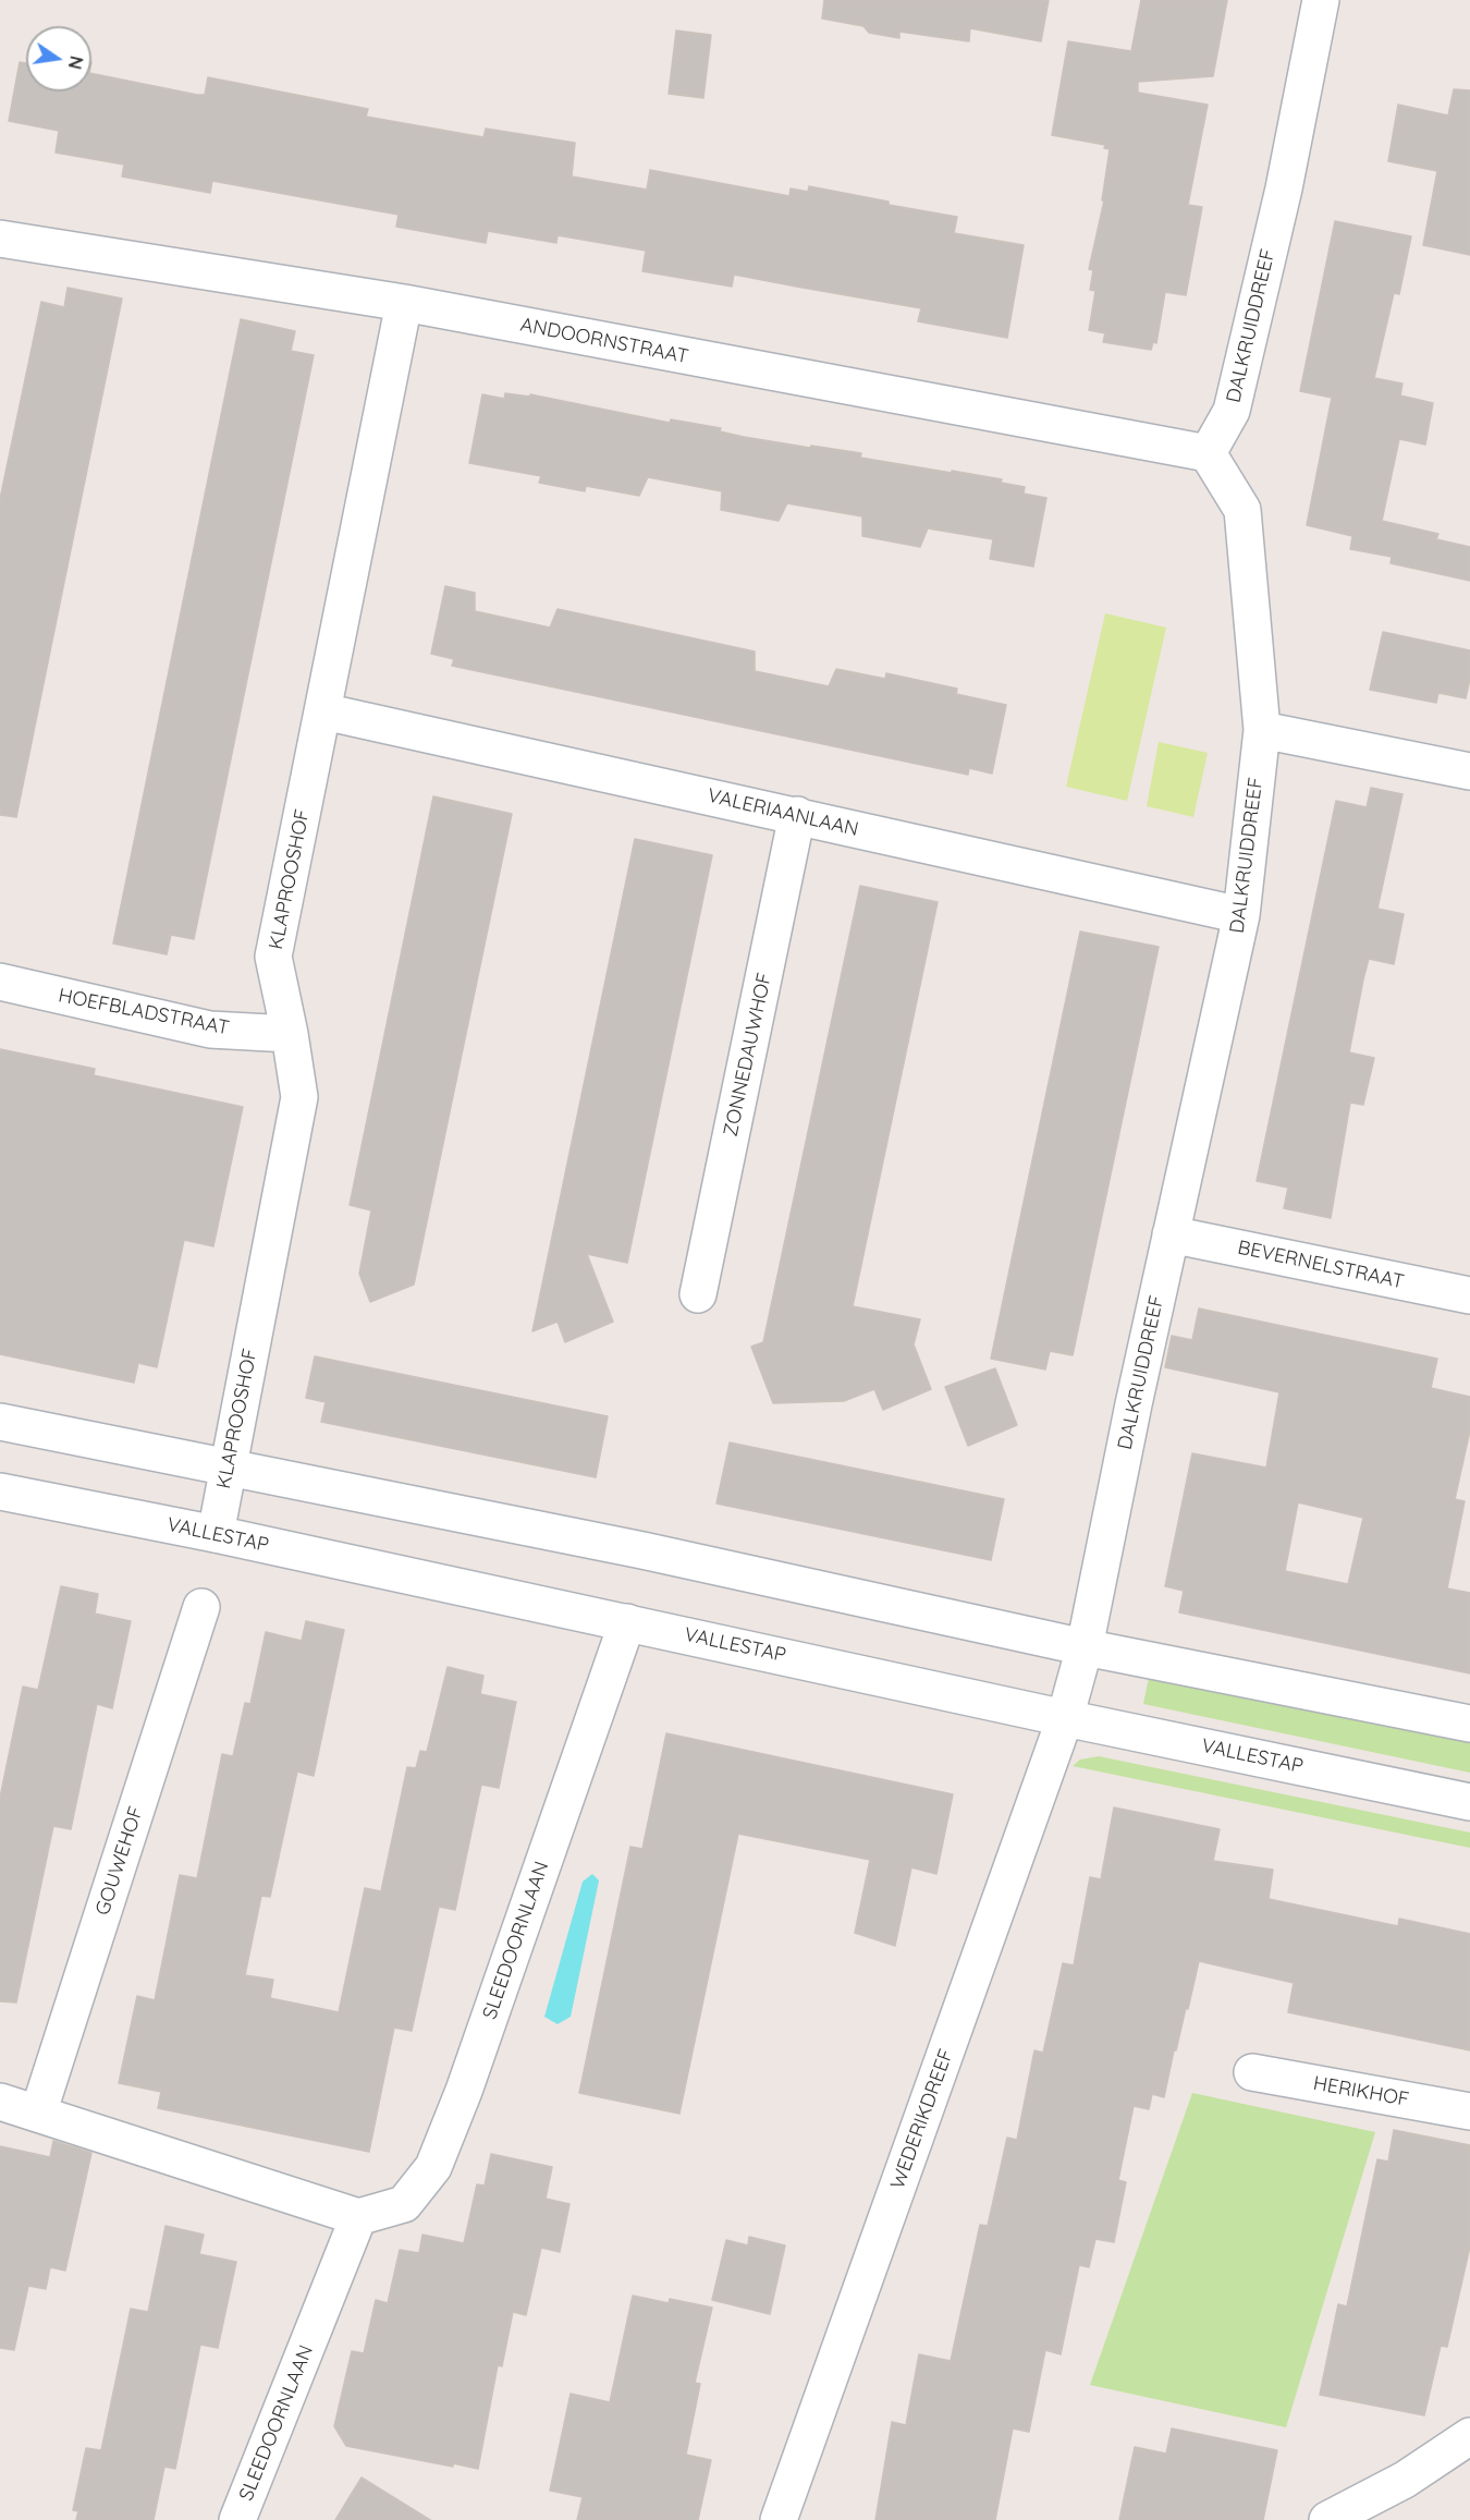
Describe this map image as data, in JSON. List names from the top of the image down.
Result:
{
  "streets": {
    "street": [
      "DALKRUIDDREEF",
      "ANDOORNSTRAAT",
      "VALERIAANLAAN",
      "KLAPROOSHOF",
      "HOEFBLADSTRAAT",
      "ZONNEDAUWHOF",
      "BEVERNELSTRAAT",
      "VALLESTAP",
      "GOUWEHOF",
      "SLEEDOORNLAAN",
      "HERIKHOF",
      "WEDERIKDREEF"
    ]
  },
  "crossings": [
    ["DALKRUIDDREEF", "ANDOORNSTRAAT"],
    ["DALKRUIDDREEF", "VALERIAANLAAN"],
    ["DALKRUIDDREEF", "BEVERNELSTRAAT"],
    ["DALKRUIDDREEF", "VALLESTAP"],
    ["DALKRUIDDREEF", "WEDERIKDREEF"],
    ["ANDOORNSTRAAT", "KLAPROOSHOF"],
    ["VALERIAANLAAN", "KLAPROOSHOF"],
    ["VALERIAANLAAN", "ZONNEDAUWHOF"],
    ["KLAPROOSHOF", "HOEFBLADSTRAAT"],
    ["KLAPROOSHOF", "VALLESTAP"],
    ["VALLESTAP", "SLEEDOORNLAAN"],
    ["VALLESTAP", "WEDERIKDREEF"]
  ],
  "north": "right"
}
